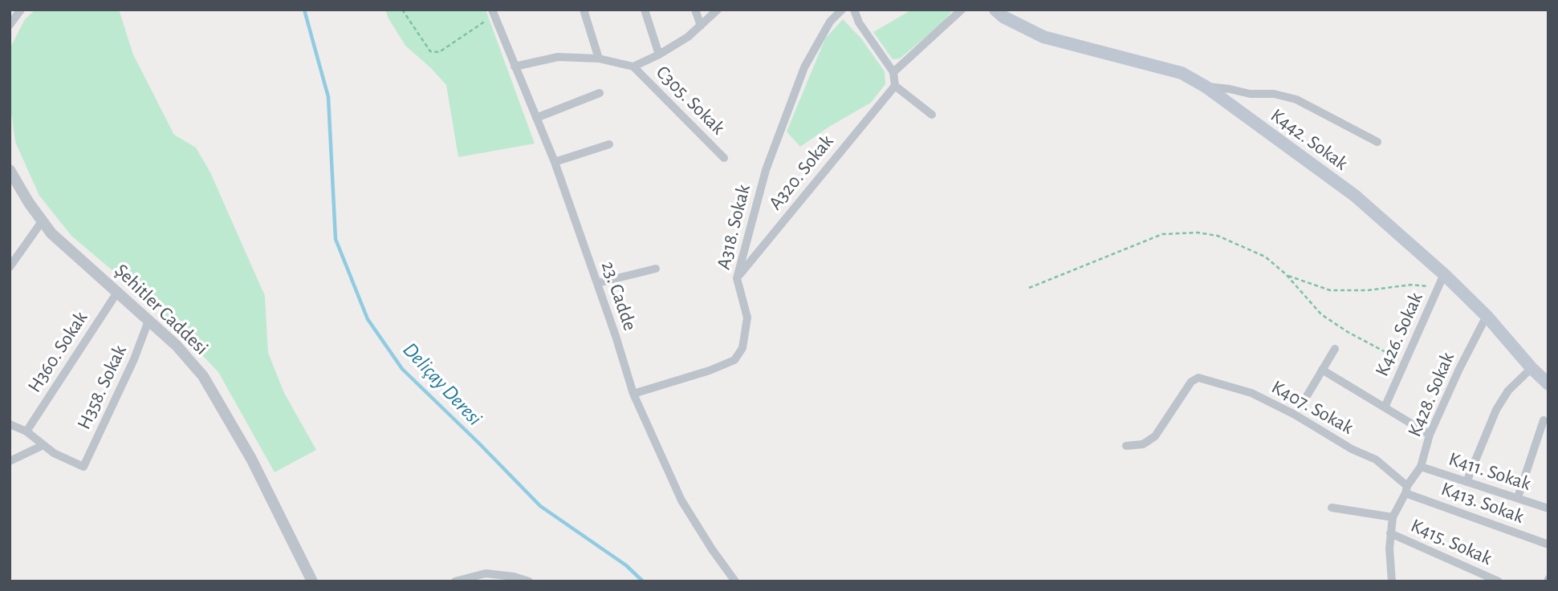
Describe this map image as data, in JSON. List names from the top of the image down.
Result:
{
  "streets": {
    "main road": ["K442. Sokak"],
    "street": [
      "C305. Sokak",
      "A320. Sokak",
      "A318. Sokak",
      "23. Cadde",
      "Şehitler Caddesi",
      "K426. Sokak",
      "H360. Sokak",
      "H358. Sokak",
      "K428. Sokak",
      "K407. Sokak",
      "K411. Sokak",
      "K413. Sokak",
      "K415. Sokak"
    ]
  },
  "crossings": [
    ["K442. Sokak", "K426. Sokak"],
    ["K442. Sokak", "K428. Sokak"],
    ["A320. Sokak", "A318. Sokak"],
    ["A318. Sokak", "23. Cadde"],
    ["Şehitler Caddesi", "H360. Sokak"],
    ["Şehitler Caddesi", "H358. Sokak"],
    ["K428. Sokak", "K407. Sokak"],
    ["K428. Sokak", "K411. Sokak"],
    ["K428. Sokak", "K413. Sokak"],
    ["K407. Sokak", "K413. Sokak"]
  ],
  "water": ["Deliçay Deresi"]
}
